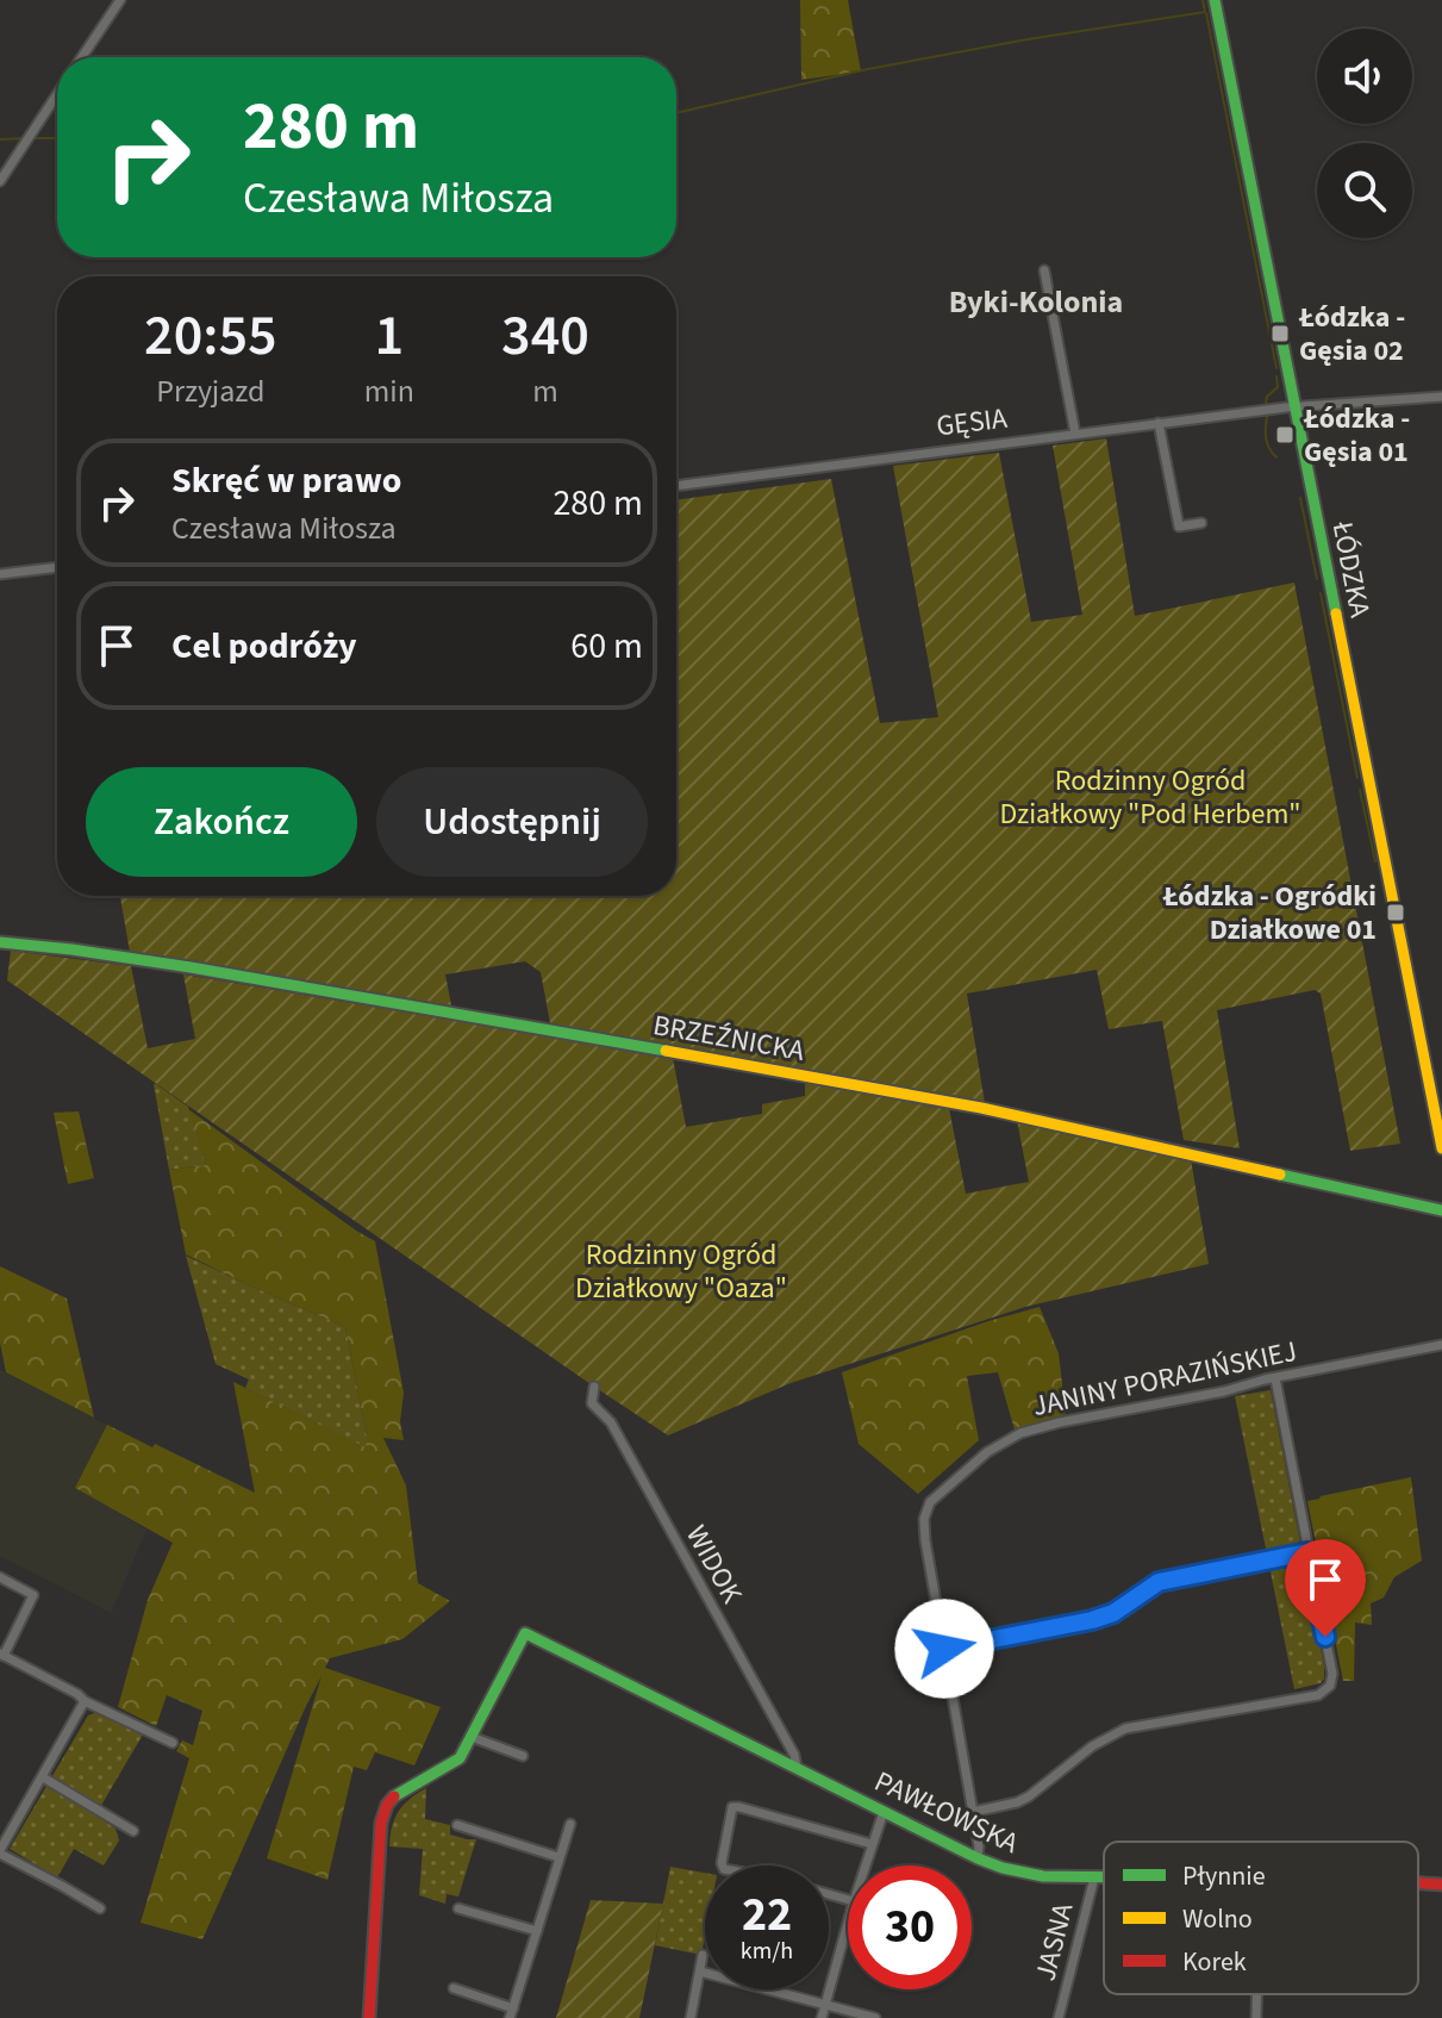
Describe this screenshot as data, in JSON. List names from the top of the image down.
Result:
{
  "streets": {
    "street": [
      "GĘSIA",
      "ŁÓDZKA",
      "BRZEŹNICKA",
      "JANINY PORAZIŃSKIEJ",
      "WIDOK",
      "PAWŁOWSKA",
      "JASNA"
    ]
  },
  "crossings": [
    ["GĘSIA", "ŁÓDZKA"],
    ["WIDOK", "PAWŁOWSKA"],
    ["PAWŁOWSKA", "JASNA"]
  ],
  "districts": ["Byki-Kolonia"],
  "parks": ["Rodzinny Ogród Działkowy \"Pod Herbem\"", "Rodzinny Ogród Działkowy \"Oaza\""],
  "places": {
    "transit": ["Łódzka - Gęsia 02", "Łódzka - Gęsia 01", "Łódzka - Ogródki Działkowe 01"]
  },
  "legend": ["Płynnie", "Wolno", "Korek"],
  "page": {
    "turn": ["280 m", "Czesława Miłosza"],
    "eta": [
      "20:55",
      "Przyjazd",
      "1",
      "min",
      "340",
      "m"
    ],
    "list": [
      {
        "name": "Skręć w prawo",
        "note": "Czesława Miłosza",
        "value": "280 m"
      },
      {
        "name": "Cel podróży",
        "value": "60 m"
      }
    ],
    "buttons": ["Zakończ", "Udostępnij"],
    "speed": "22 km/h",
    "limit": "30"
  }
}
